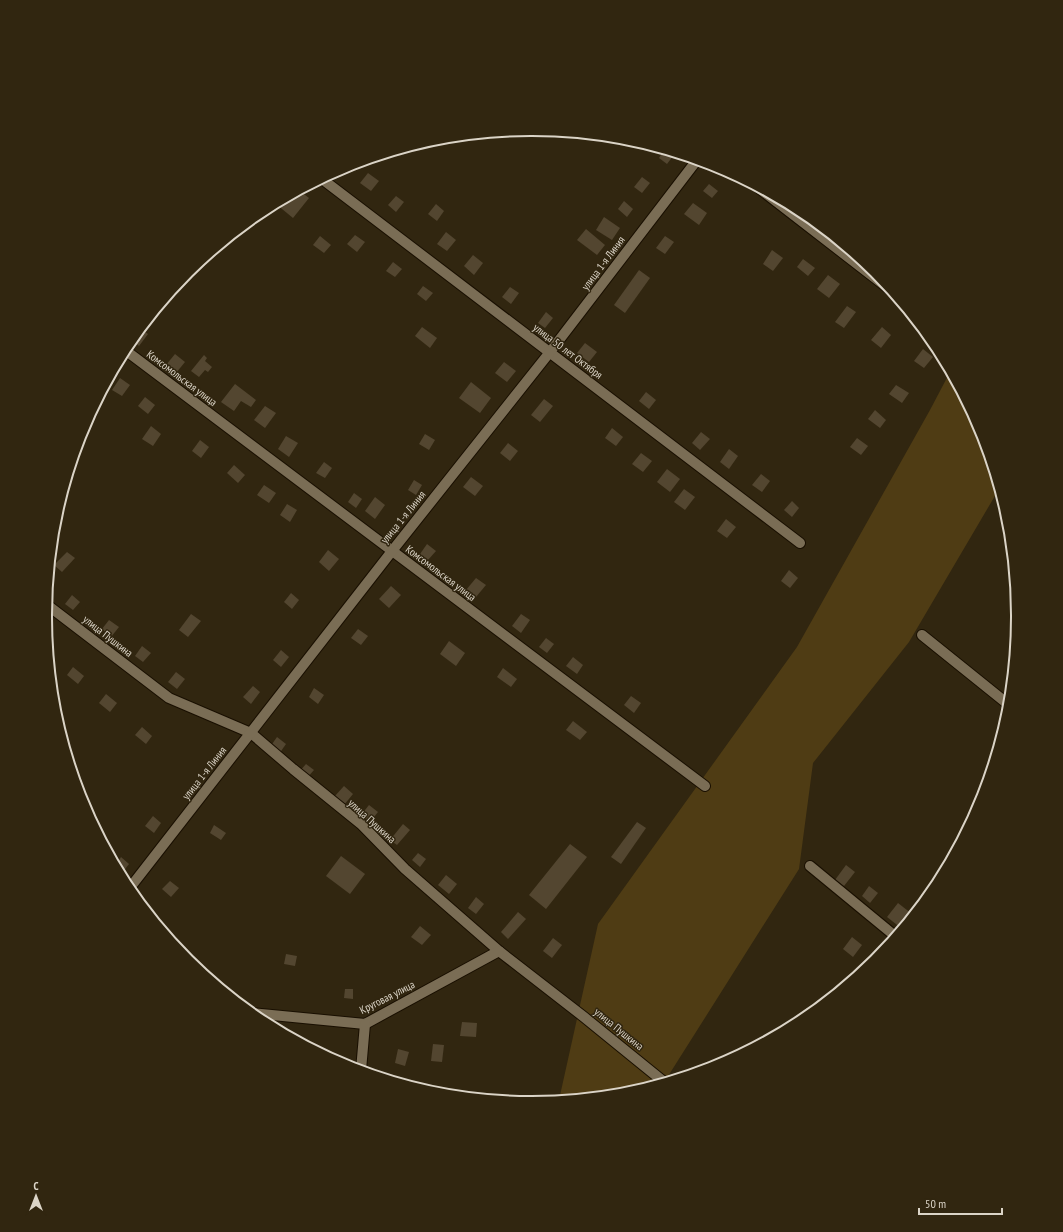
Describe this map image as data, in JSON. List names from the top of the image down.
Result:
{
  "streets": {
    "street": [
      "улица 1-я Линия",
      "улица 50 лет Октября",
      "Комсомольская улица",
      "улица Пушкина",
      "Круговая улица"
    ]
  },
  "crossings": [
    ["улица 1-я Линия", "улица 50 лет Октября"],
    ["улица 1-я Линия", "Комсомольская улица"],
    ["улица 1-я Линия", "улица Пушкина"],
    ["улица Пушкина", "Круговая улица"]
  ],
  "scale_bar": "50 m",
  "north": "top"
}
